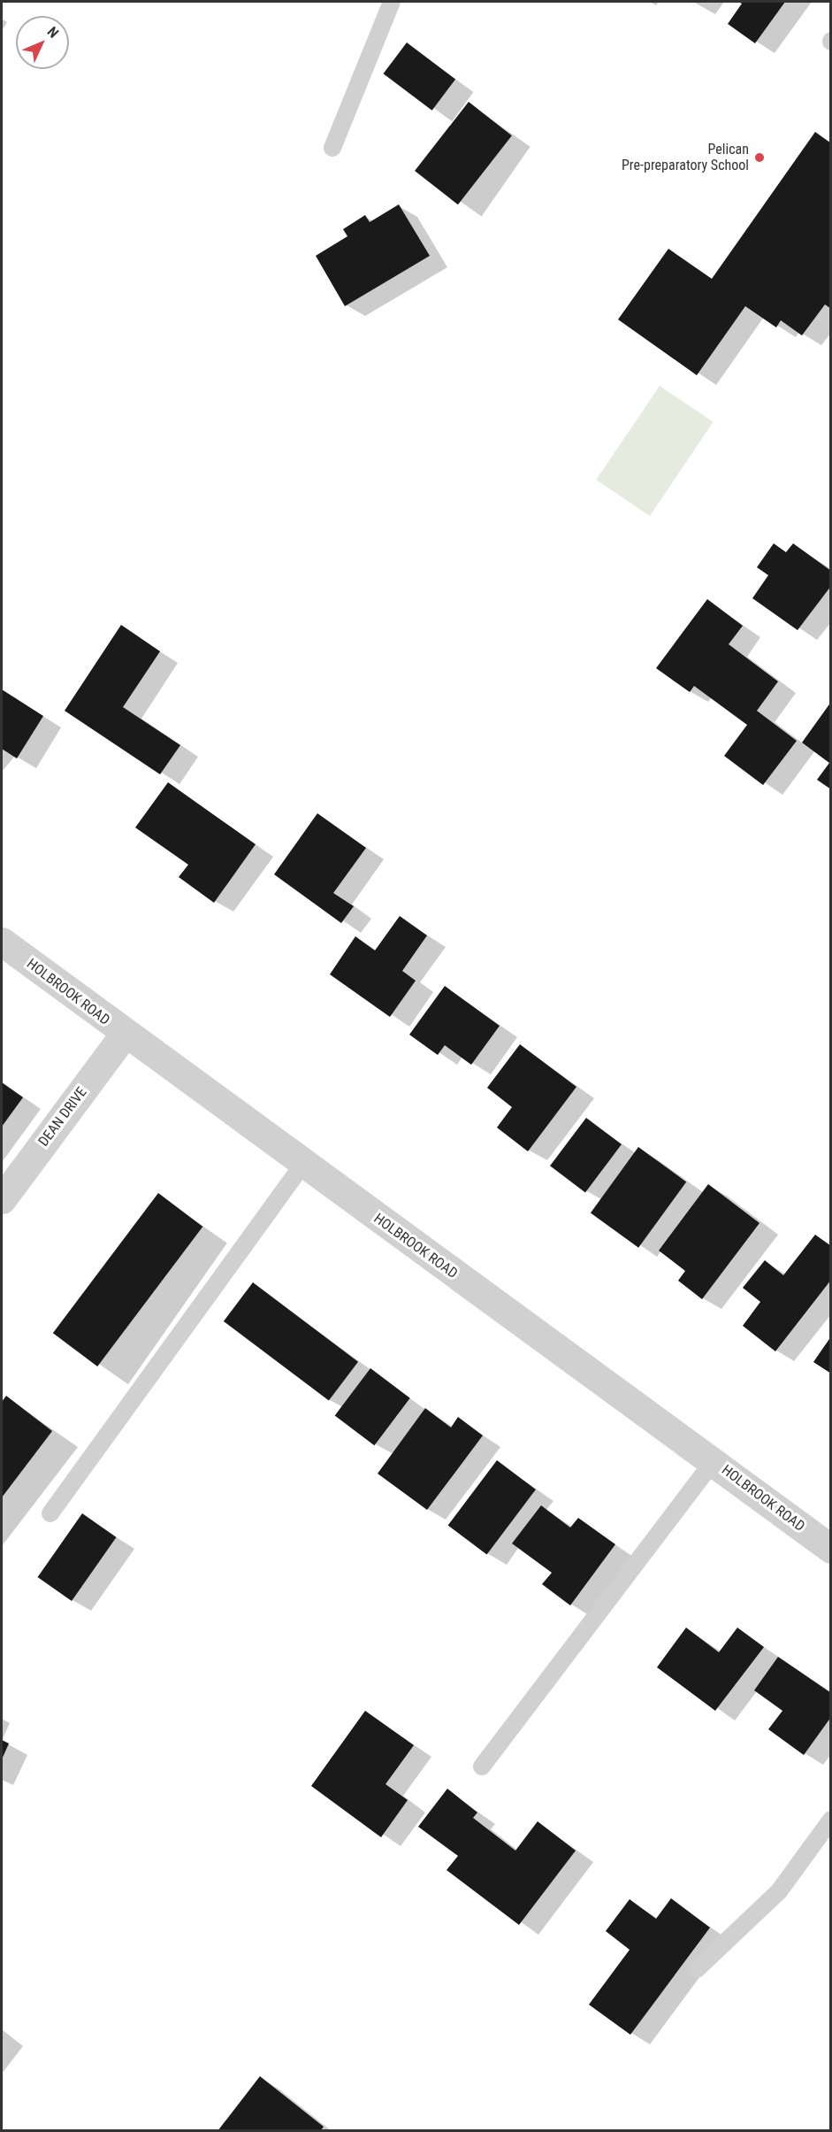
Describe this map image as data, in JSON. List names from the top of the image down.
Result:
{
  "streets": {
    "street": ["HOLBROOK ROAD", "DEAN DRIVE"]
  },
  "crossings": [
    ["HOLBROOK ROAD", "DEAN DRIVE"]
  ],
  "places": ["Pelican Pre-preparatory School"],
  "north": "top right"
}
